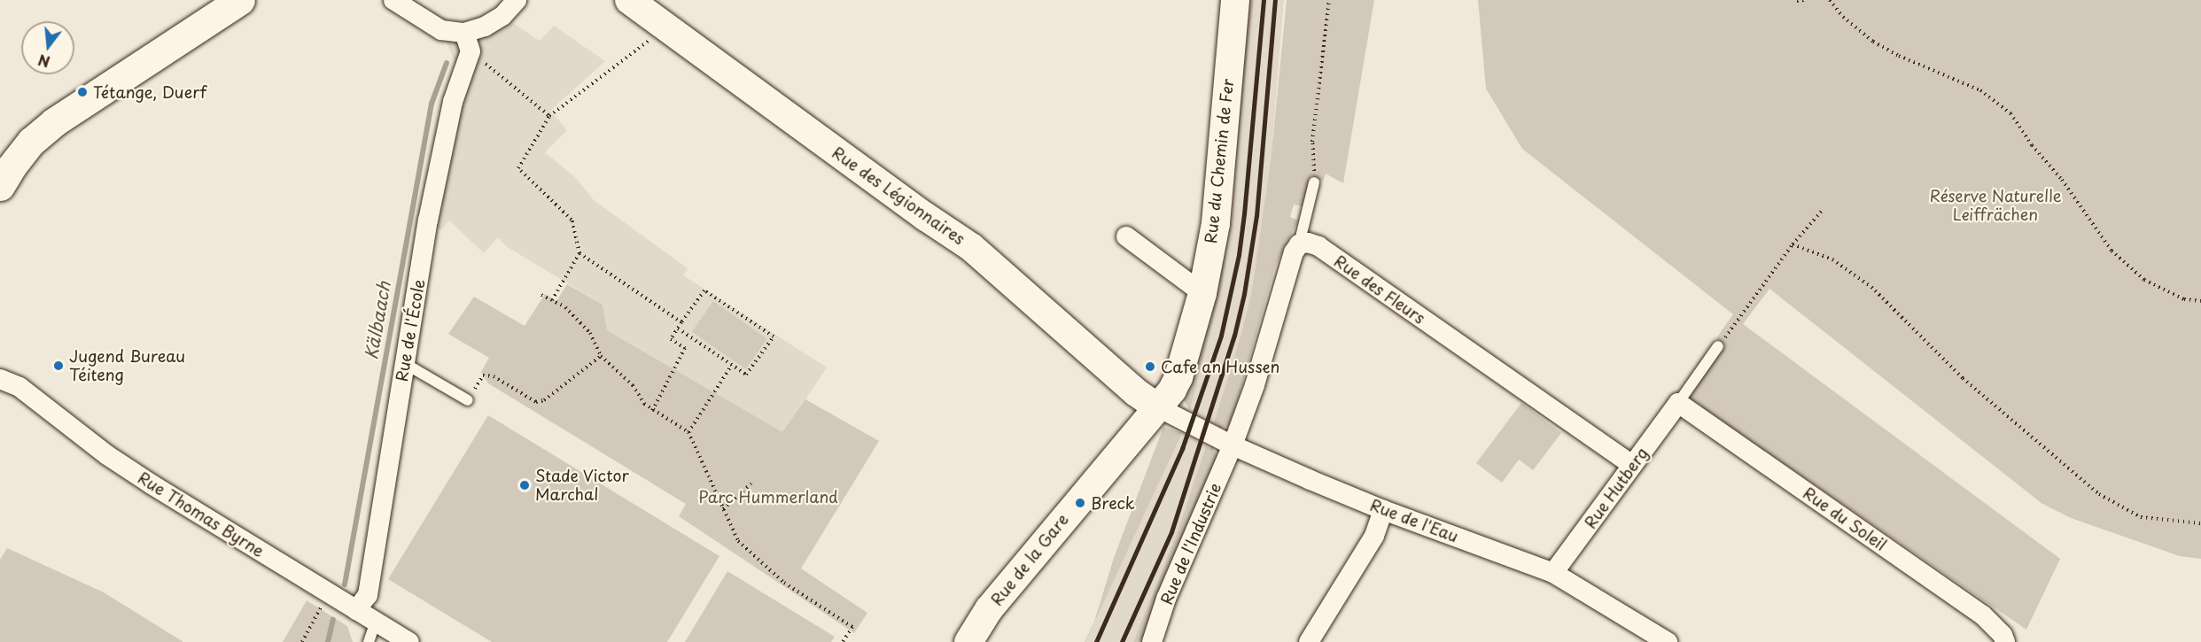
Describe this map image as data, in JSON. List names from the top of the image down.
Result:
{
  "streets": {
    "main road": ["Rue du Chemin de Fer", "Rue des Légionnaires", "Rue de la Gare"],
    "street": [
      "Rue des Fleurs",
      "Rue de l'École",
      "Rue Hutberg",
      "Rue Thomas Byrne",
      "Rue du Soleil",
      "Rue de l'Eau",
      "Rue de l'Industrie"
    ]
  },
  "crossings": [
    ["Rue du Chemin de Fer", "Rue des Légionnaires"],
    ["Rue du Chemin de Fer", "Rue de l'Eau"],
    ["Rue du Chemin de Fer", "Rue de la Gare"],
    ["Rue des Légionnaires", "Rue de l'Eau"],
    ["Rue des Légionnaires", "Rue de la Gare"],
    ["Rue des Fleurs", "Rue Hutberg"],
    ["Rue de l'École", "Rue Thomas Byrne"],
    ["Rue Hutberg", "Rue du Soleil"],
    ["Rue Hutberg", "Rue de l'Eau"],
    ["Rue de l'Eau", "Rue de l'Industrie"],
    ["Rue de l'Eau", "Rue de la Gare"]
  ],
  "water": ["Kälbaach"],
  "parks": ["Réserve Naturelle Leiffrächen", "Parc Hummerland"],
  "places": [
    "Tétange, Duerf",
    "Jugend Bureau Téiteng",
    "Cafe an Hussen",
    "Stade Victor Marchal",
    "Breck"
  ],
  "north": "bottom"
}
